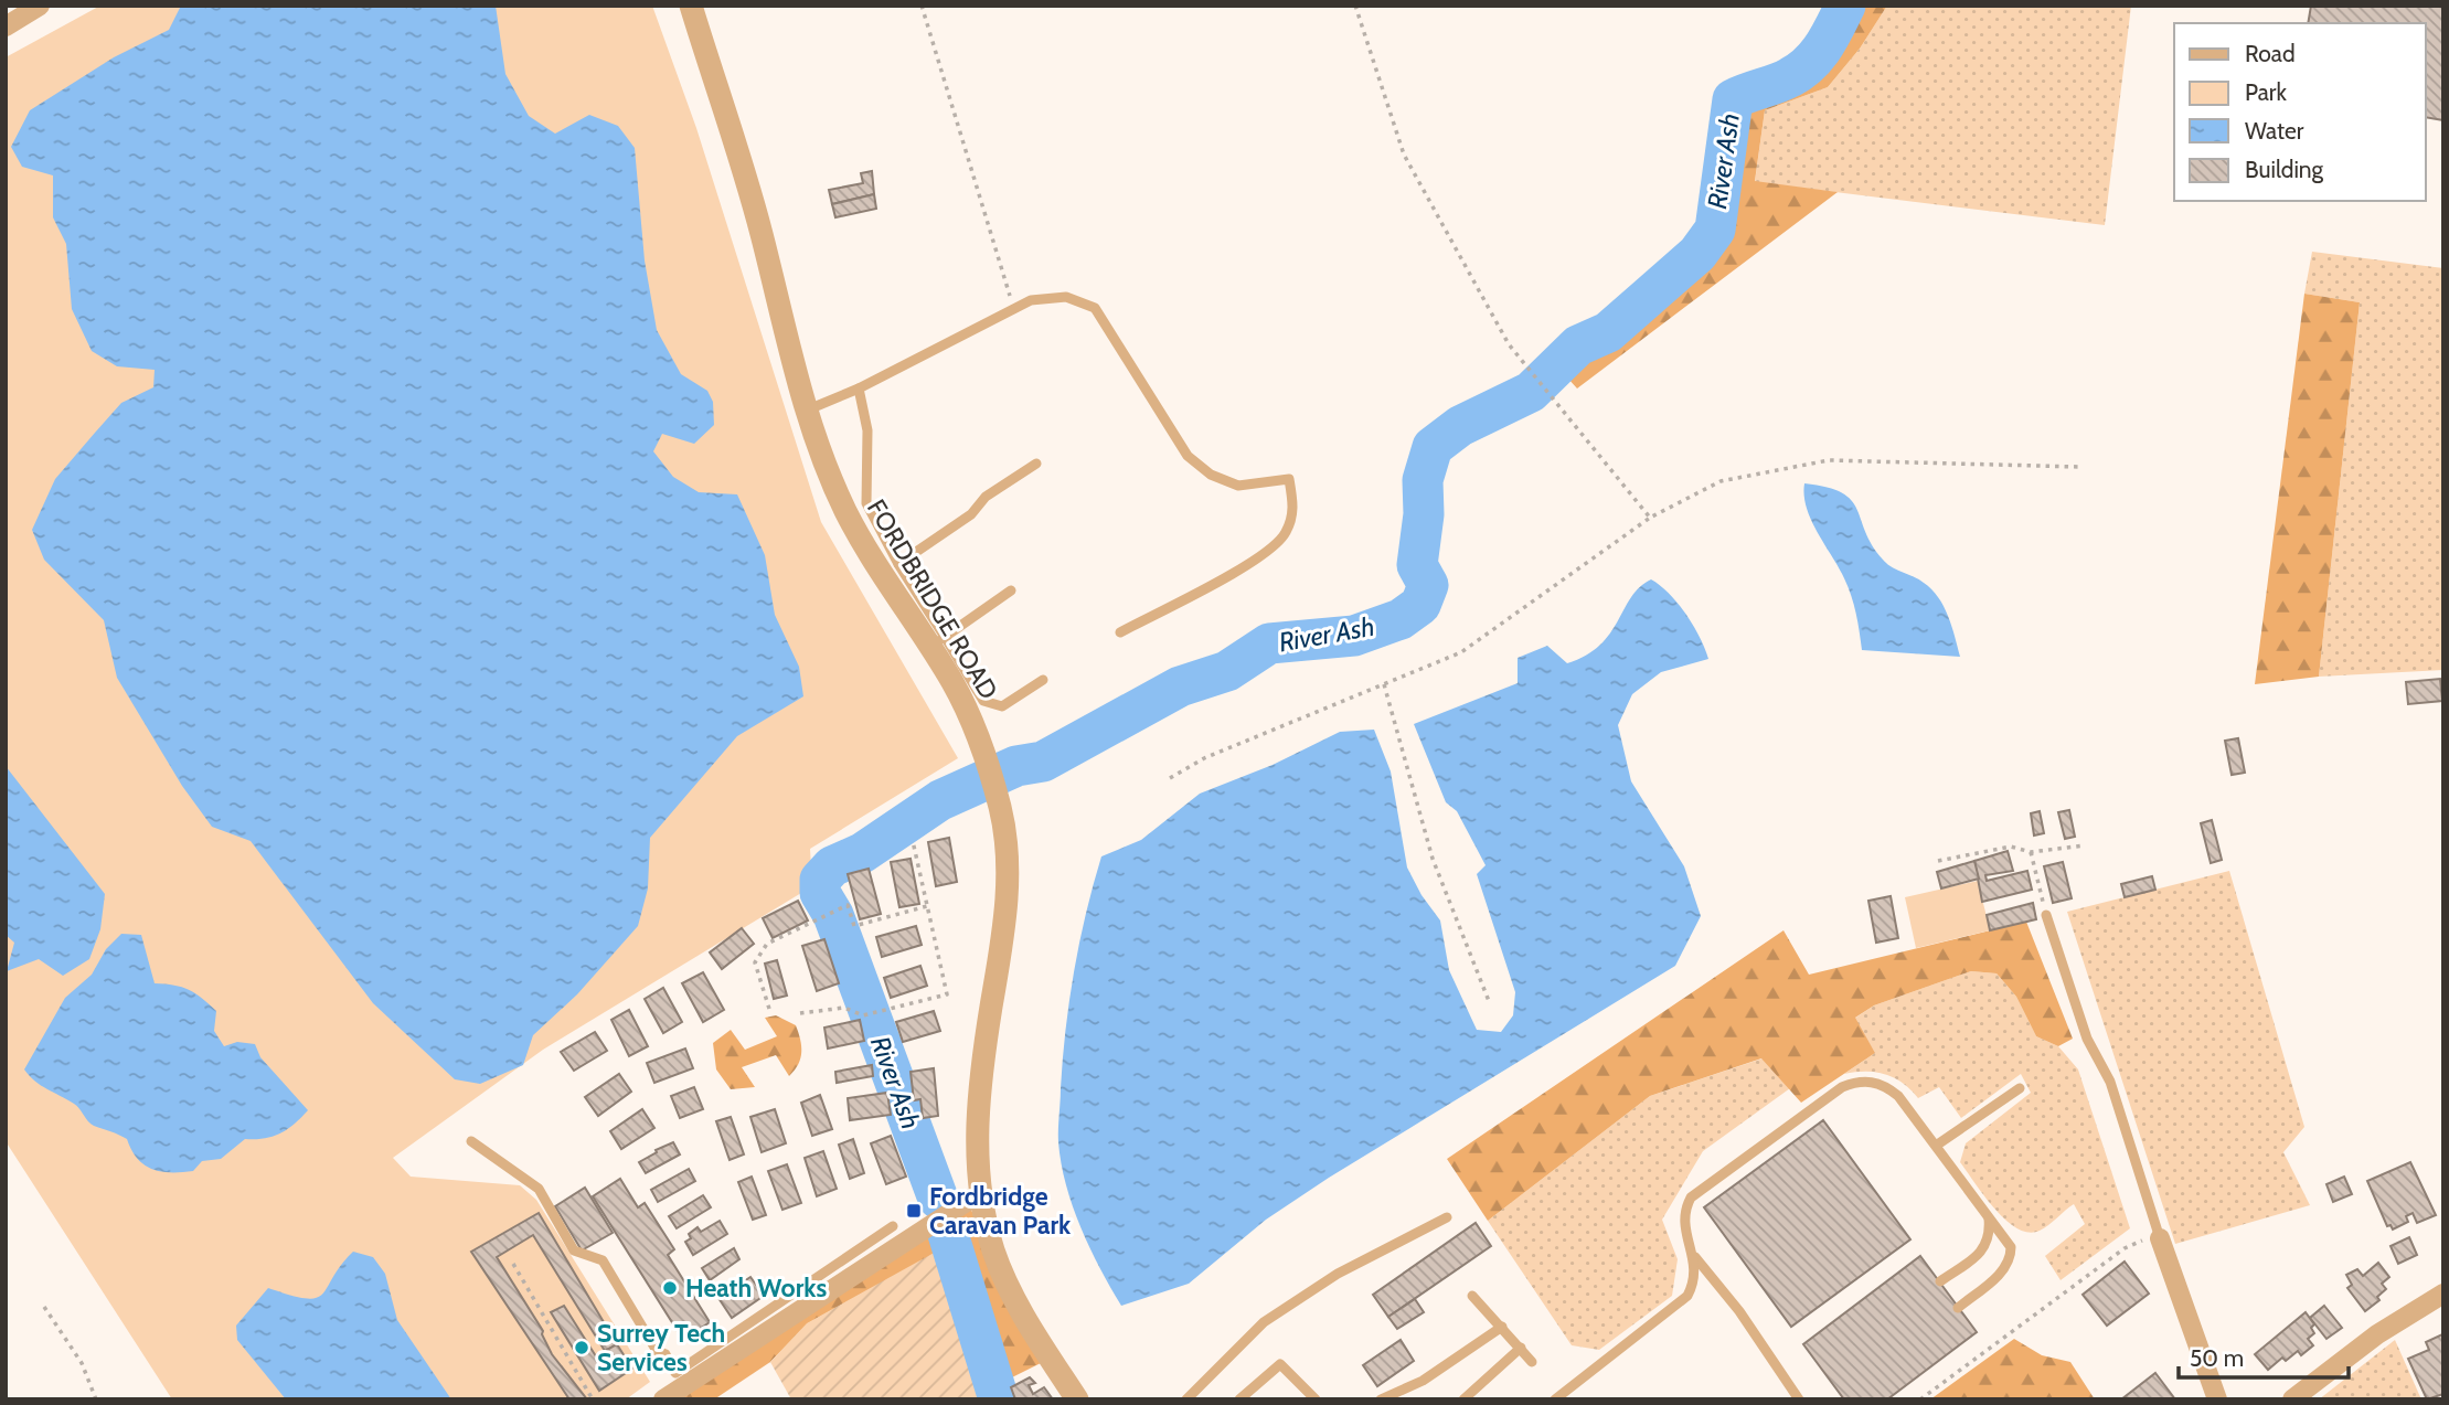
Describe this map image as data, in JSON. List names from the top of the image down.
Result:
{
  "streets": {
    "street": ["FORDBRIDGE ROAD"]
  },
  "water": ["River Ash"],
  "places": {
    "transit": ["Fordbridge Caravan Park"],
    "other": ["Heath Works", "Surrey Tech Services"]
  },
  "legend": [
    "Road",
    "Park",
    "Water",
    "Building"
  ],
  "scale_bar": "50 m"
}
